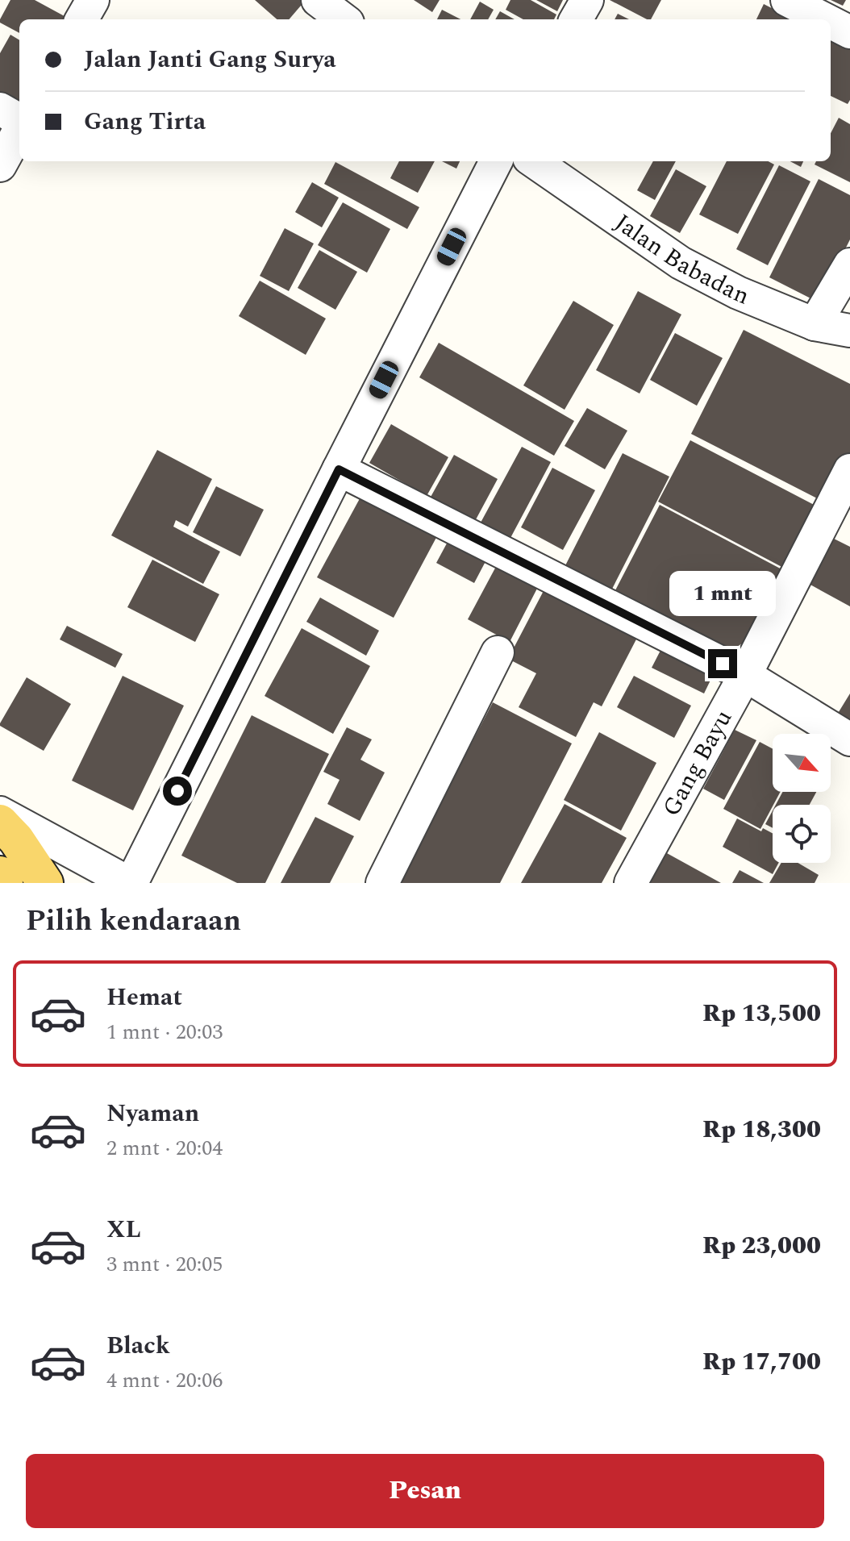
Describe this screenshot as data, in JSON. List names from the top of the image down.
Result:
{
  "streets": {
    "street": ["Jalan Babadan", "Gang Bayu"]
  },
  "north": "bottom right",
  "page": {
    "banner": ["Jalan Janti Gang Surya", "Gang Tirta"],
    "bubble": "1 mnt",
    "heading": "Pilih kendaraan",
    "list": [
      {
        "name": "Hemat",
        "note": "1 mnt · 20:03",
        "value": "Rp 13,500"
      },
      {
        "name": "Nyaman",
        "note": "2 mnt · 20:04",
        "value": "Rp 18,300"
      },
      {
        "name": "XL",
        "note": "3 mnt · 20:05",
        "value": "Rp 23,000"
      },
      {
        "name": "Black",
        "note": "4 mnt · 20:06",
        "value": "Rp 17,700"
      }
    ],
    "buttons": "Pesan"
  }
}
